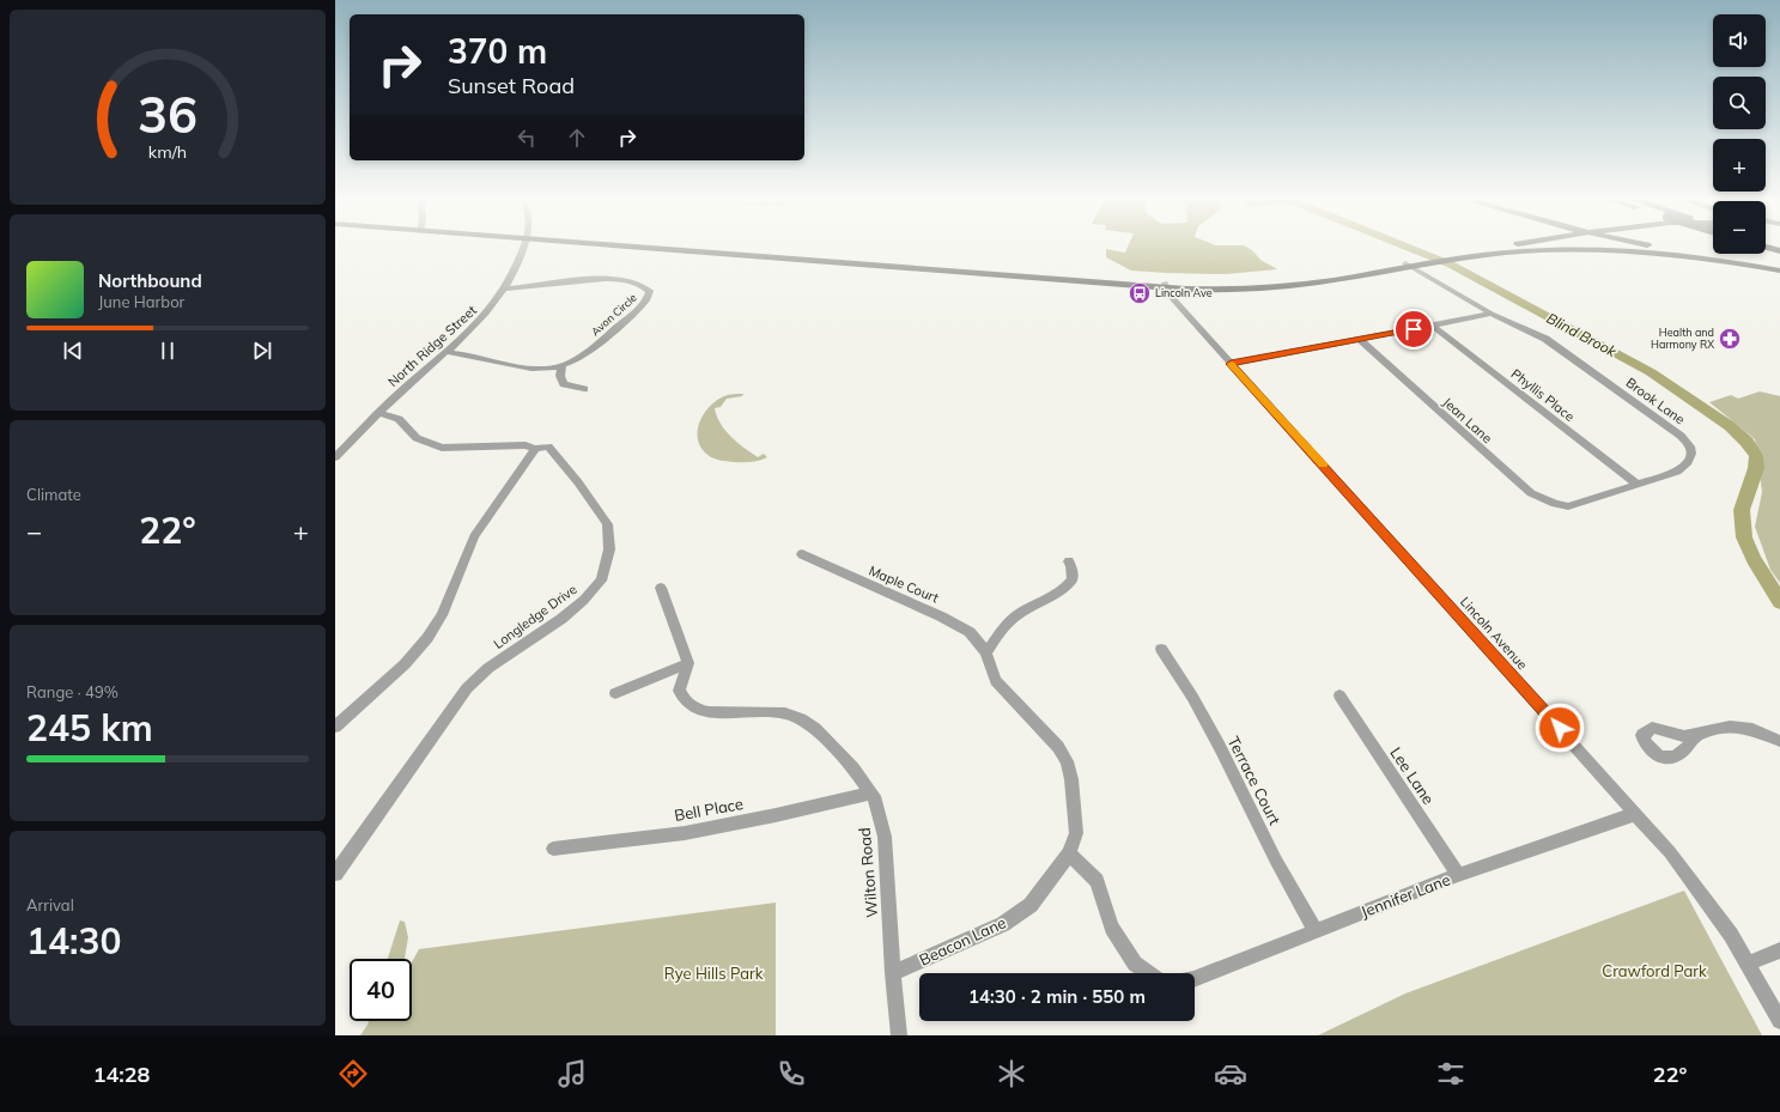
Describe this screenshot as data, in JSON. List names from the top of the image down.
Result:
{
  "streets": {
    "street": [
      "Avon Circle",
      "North Ridge Street",
      "Phyllis Place",
      "Brook Lane",
      "Jean Lane",
      "Maple Court",
      "Longledge Drive",
      "Lincoln Avenue",
      "Lee Lane",
      "Terrace Court",
      "Bell Place",
      "Wilton Road",
      "Jennifer Lane",
      "Beacon Lane"
    ]
  },
  "crossings": [
    ["Avon Circle", "North Ridge Street"],
    ["North Ridge Street", "Longledge Drive"],
    ["Phyllis Place", "Brook Lane"],
    ["Brook Lane", "Jean Lane"],
    ["Maple Court", "Beacon Lane"],
    ["Lincoln Avenue", "Jennifer Lane"],
    ["Lee Lane", "Jennifer Lane"],
    ["Terrace Court", "Jennifer Lane"],
    ["Bell Place", "Wilton Road"],
    ["Wilton Road", "Beacon Lane"]
  ],
  "water": ["Blind Brook"],
  "parks": ["Crawford Park", "Rye Hills Park"],
  "places": {
    "bus stop": ["Lincoln Ave"],
    "pharmacy": ["Health and Harmony RX"]
  },
  "page": {
    "map_buttons": ["+", "−"],
    "turn": ["370 m", "Sunset Road"],
    "song": ["Northbound", "June Harbor"],
    "tile": [
      "Climate",
      ["Range · 49%", "245 km"],
      ["Arrival", "14:30"]
    ],
    "heat": ["−", "22°", "+"],
    "limit": "40",
    "trip": "14:30 · 2 min · 550 m",
    "tabs": ["14:28", "22°"],
    "gauge": ["36", "km/h"]
  }
}
